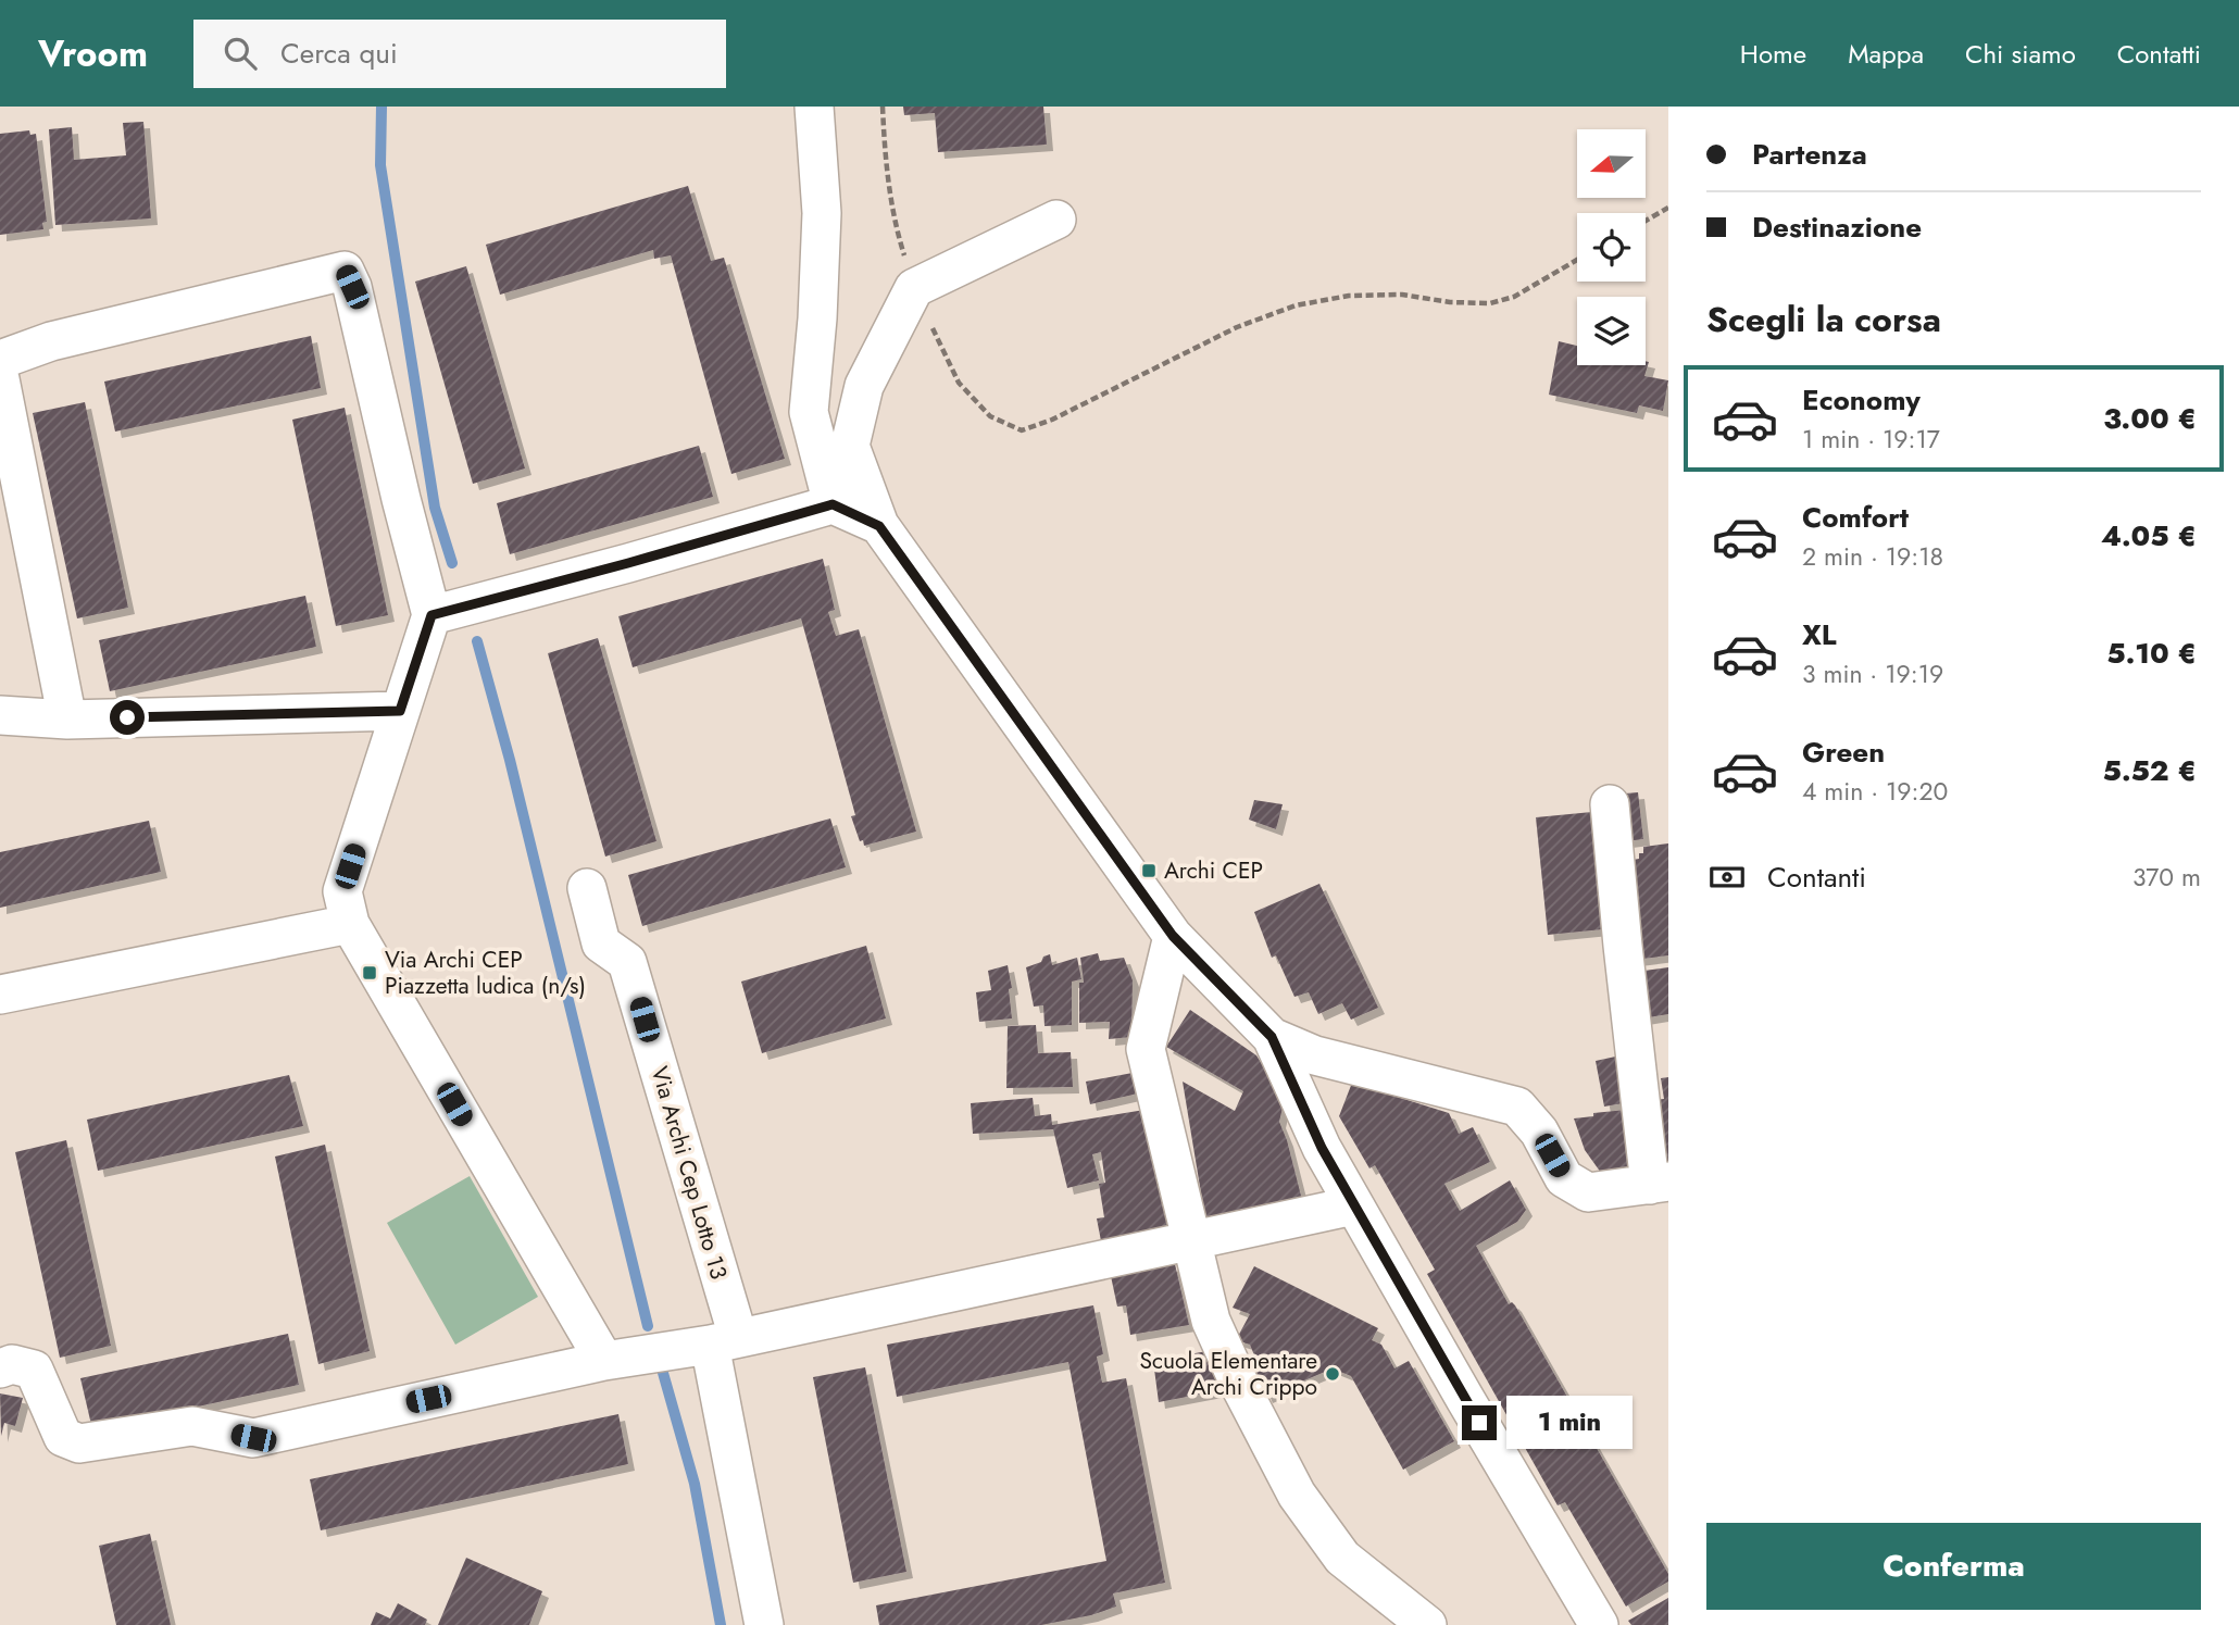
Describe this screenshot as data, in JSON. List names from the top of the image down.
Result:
{
  "streets": {
    "street": ["Via Archi Cep Lotto 13"]
  },
  "places": {
    "transit": ["Archi CEP", "Via Archi CEP Piazzetta ludica (n/s)"],
    "other": ["Scuola Elementare Archi Crippo"]
  },
  "north": "left",
  "page": {
    "header": "Vroom",
    "search": "Cerca qui",
    "nav": [
      "Home",
      "Mappa",
      "Chi siamo",
      "Contatti"
    ],
    "banner": ["Partenza", "Destinazione"],
    "heading": "Scegli la corsa",
    "list": [
      {
        "name": "Economy",
        "note": "1 min · 19:17",
        "value": "3.00 €"
      },
      {
        "name": "Comfort",
        "note": "2 min · 19:18",
        "value": "4.05 €"
      },
      {
        "name": "XL",
        "note": "3 min · 19:19",
        "value": "5.10 €"
      },
      {
        "name": "Green",
        "note": "4 min · 19:20",
        "value": "5.52 €"
      }
    ],
    "pay": ["Contanti", "370 m"],
    "bubble": "1 min",
    "buttons": "Conferma"
  }
}
